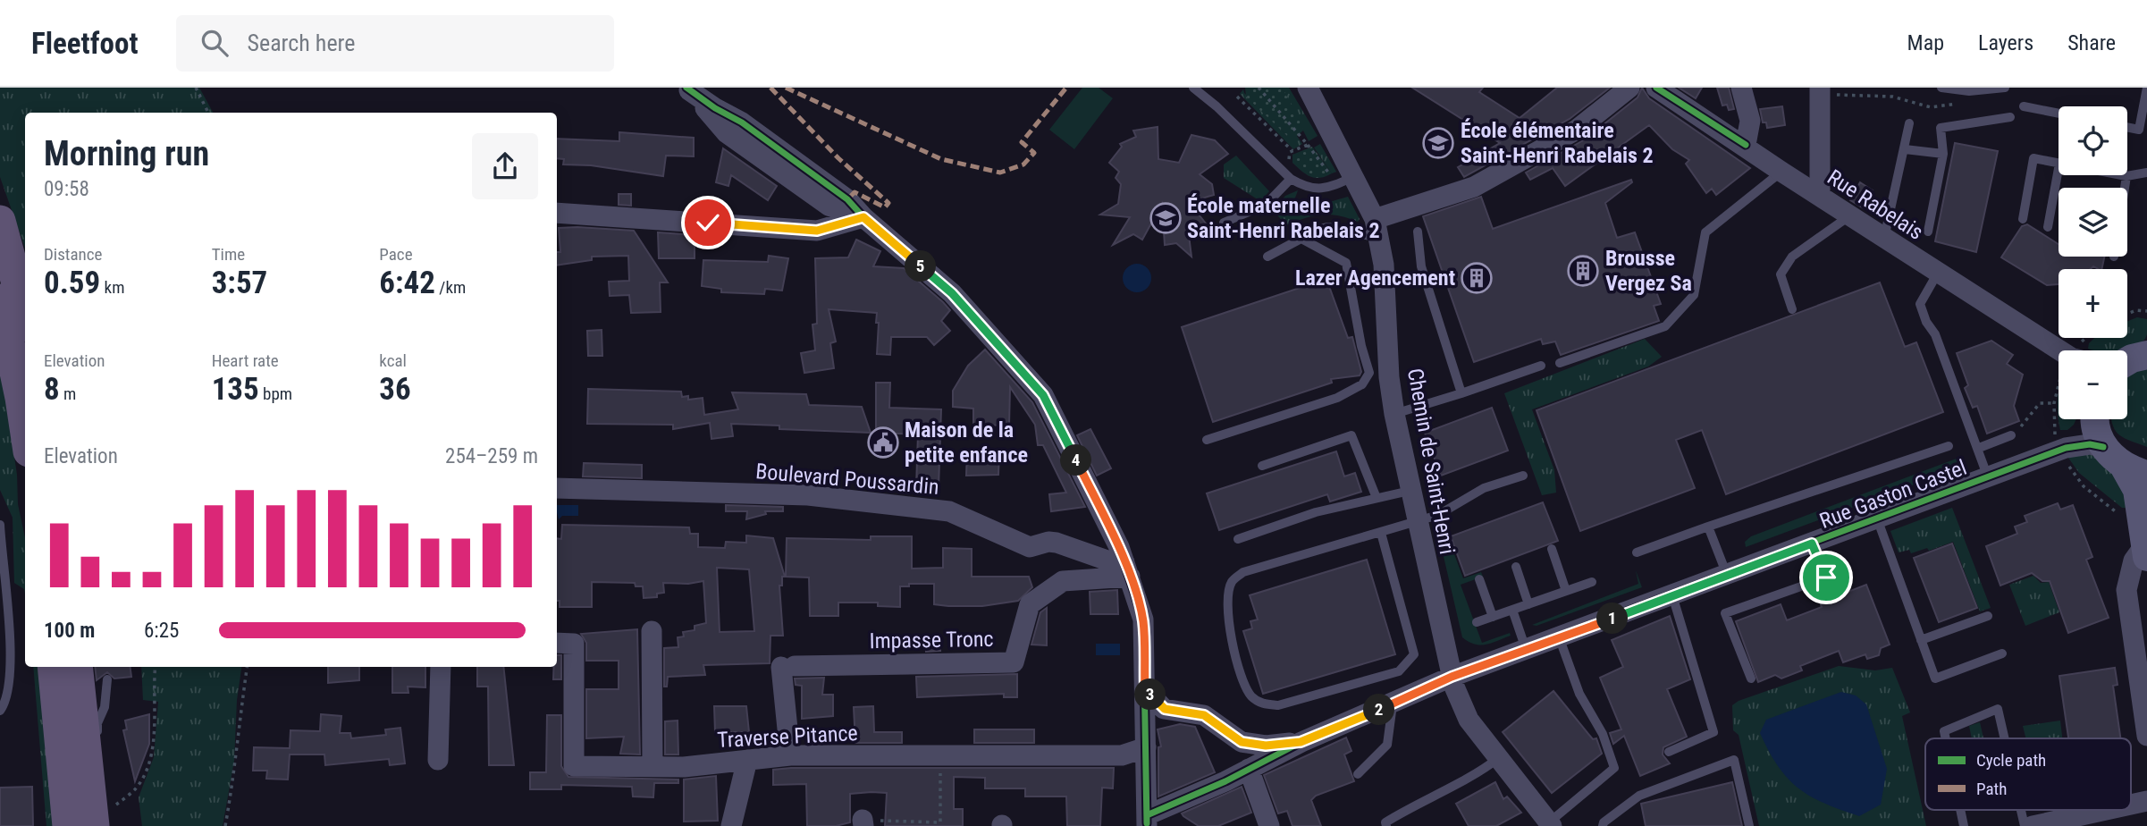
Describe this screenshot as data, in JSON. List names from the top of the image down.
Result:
{
  "streets": {
    "street": [
      "Rue Rabelais",
      "Chemin de Saint-Henri",
      "Boulevard Poussardin",
      "Rue Gaston Castel",
      "Impasse Tronc",
      "Traverse Pitance"
    ]
  },
  "crossings": [
    ["Chemin de Saint-Henri", "Rue Gaston Castel"],
    ["Boulevard Poussardin", "Impasse Tronc"],
    ["Impasse Tronc", "Traverse Pitance"]
  ],
  "places": {
    "school or university": ["École élémentaire Saint-Henri Rabelais 2", "École maternelle Saint-Henri Rabelais 2"],
    "building": ["Brousse Vergez Sa", "Lazer Agencement"],
    "public building": ["Maison de la petite enfance"]
  },
  "legend": ["Cycle path", "Path"],
  "page": {
    "header": "Fleetfoot",
    "search": "Search here",
    "nav": ["Map", "Layers", "Share"],
    "map_buttons": ["+", "−"],
    "heading": ["Morning run", "09:58"],
    "stats": [
      ["Distance", "0.59 km"],
      ["Time", "3:57"],
      ["Pace", "6:42 /km"],
      ["Elevation", "8 m"],
      ["Heart rate", "135 bpm"],
      ["kcal", "36"]
    ],
    "pins": [
      "5",
      "4",
      "1",
      "3",
      "2"
    ],
    "chart": ["Elevation", "254–259 m"],
    "list": [
      {
        "name": "100 m",
        "note": "6:25"
      }
    ]
  }
}
